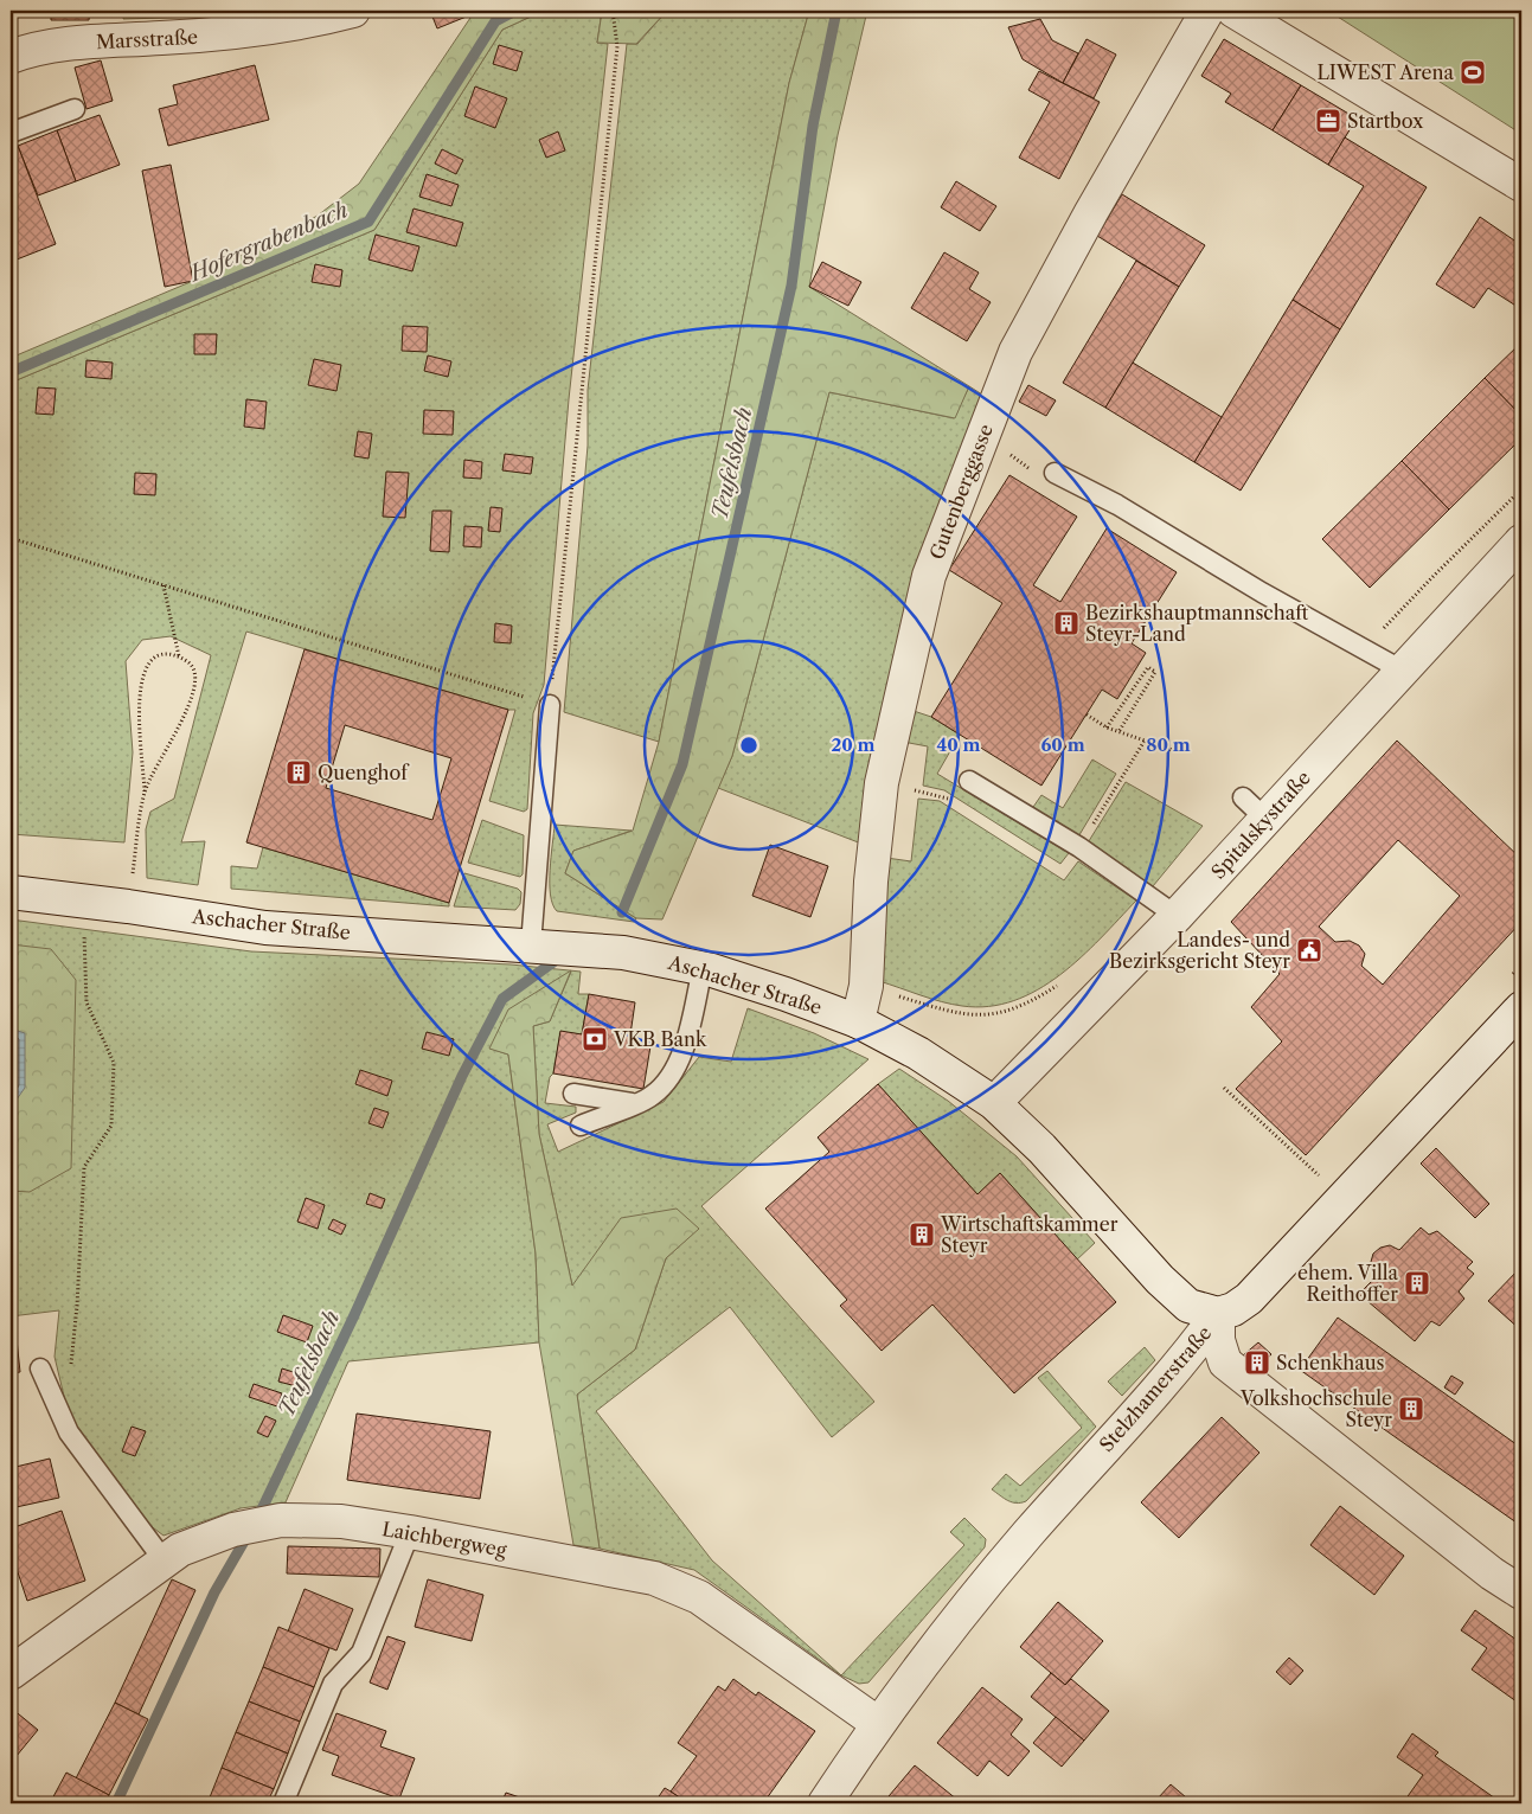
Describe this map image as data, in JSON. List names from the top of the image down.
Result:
{
  "streets": {
    "street": [
      "Marsstraße",
      "Gutenberggasse",
      "Spitalskystraße",
      "Aschacher Straße",
      "Stelzhamerstraße",
      "Laichbergweg"
    ]
  },
  "crossings": [
    ["Gutenberggasse", "Aschacher Straße"],
    ["Spitalskystraße", "Aschacher Straße"],
    ["Aschacher Straße", "Stelzhamerstraße"],
    ["Stelzhamerstraße", "Laichbergweg"]
  ],
  "water": ["Hofergrabenbach", "Teufelsbach"],
  "places": {
    "sports": ["LIWEST Arena"],
    "office": ["Startbox"],
    "building": [
      "Bezirkshauptmannschaft Steyr-Land",
      "Quenghof",
      "Wirtschaftskammer Steyr",
      "ehem. Villa Reithoffer",
      "Schenkhaus",
      "Volkshochschule Steyr"
    ],
    "public building": ["Landes- und Bezirksgericht Steyr"],
    "bank": ["VKB Bank"]
  },
  "rings": [
    "20 m",
    "40 m",
    "60 m",
    "80 m"
  ]
}
